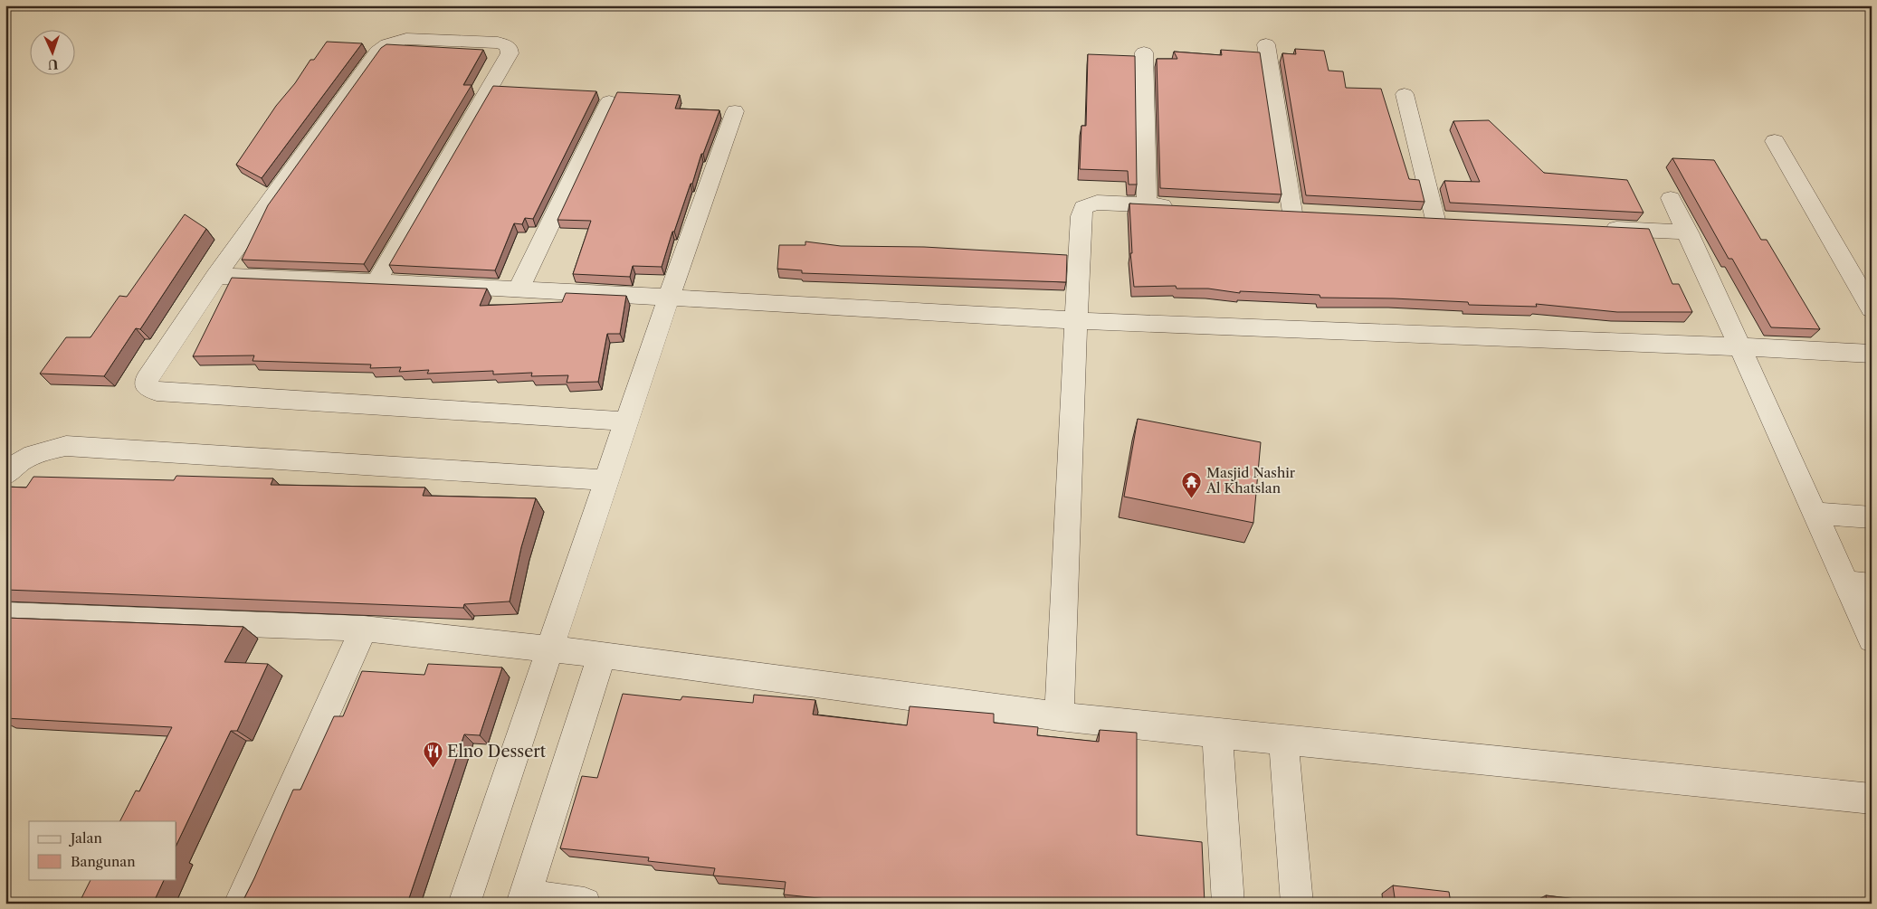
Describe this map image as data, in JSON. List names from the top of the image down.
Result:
{
  "places": {
    "temple": ["Masjid Nashir Al Khatslan"],
    "restaurant": ["Elno Dessert"]
  },
  "legend": ["Jalan", "Bangunan"],
  "north": "bottom"
}
